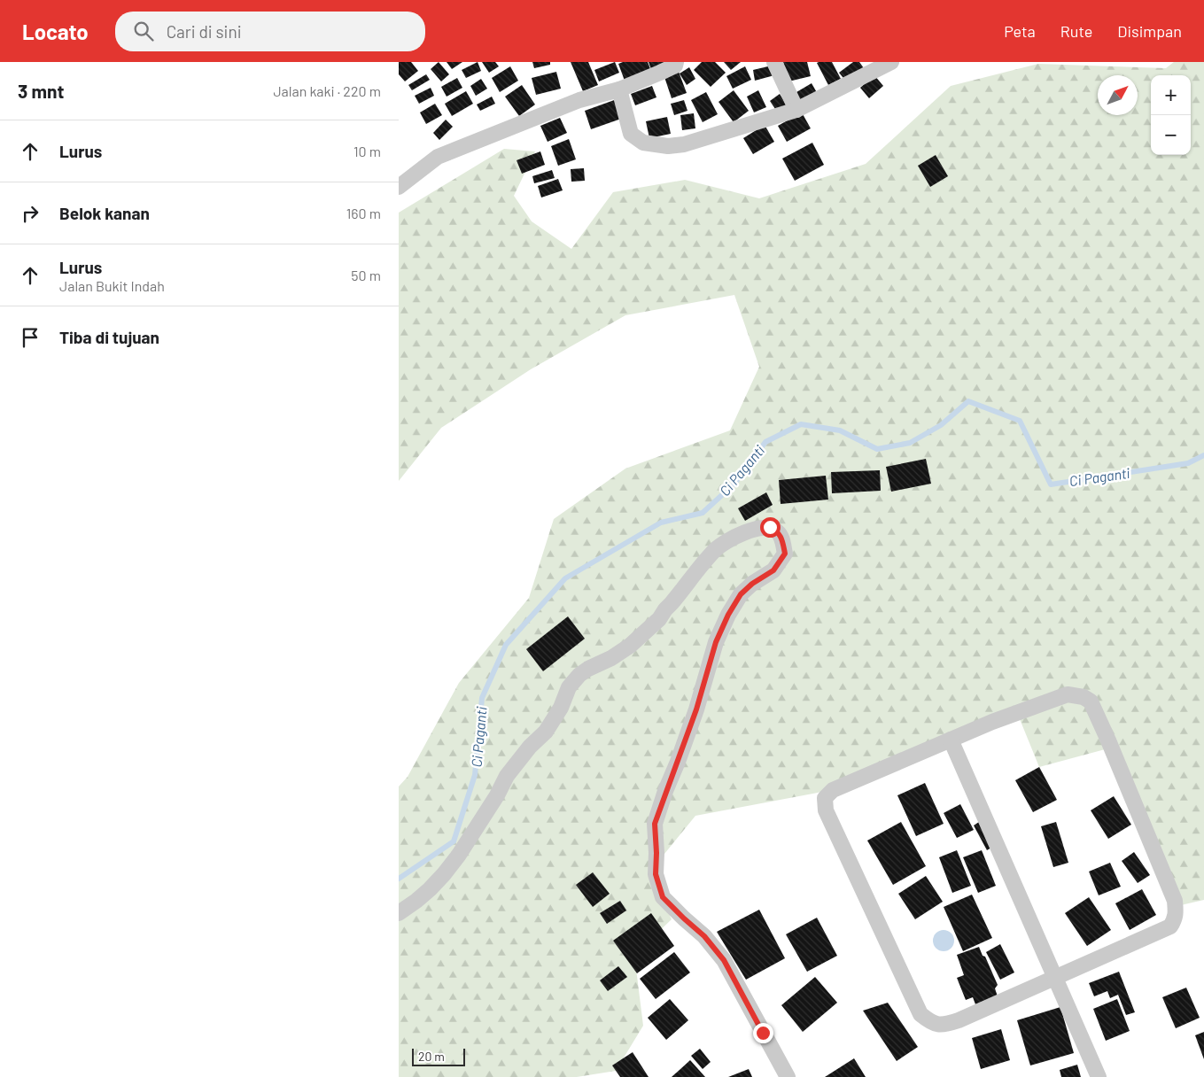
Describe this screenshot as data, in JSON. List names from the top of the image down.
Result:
{
  "water": ["Ci Paganti"],
  "scale_bar": "20 m",
  "north": "top right",
  "page": {
    "header": "Locato",
    "search": "Cari di sini",
    "nav": ["Peta", "Rute", "Disimpan"],
    "heading": ["3 mnt", "Jalan kaki · 220 m"],
    "map_buttons": ["+", "−"],
    "list": [
      ["Lurus", "10 m"],
      ["Belok kanan", "160 m"],
      ["Lurus", "Jalan Bukit Indah", "50 m"],
      "Tiba di tujuan"
    ],
    "scale": "20 m"
  }
}
